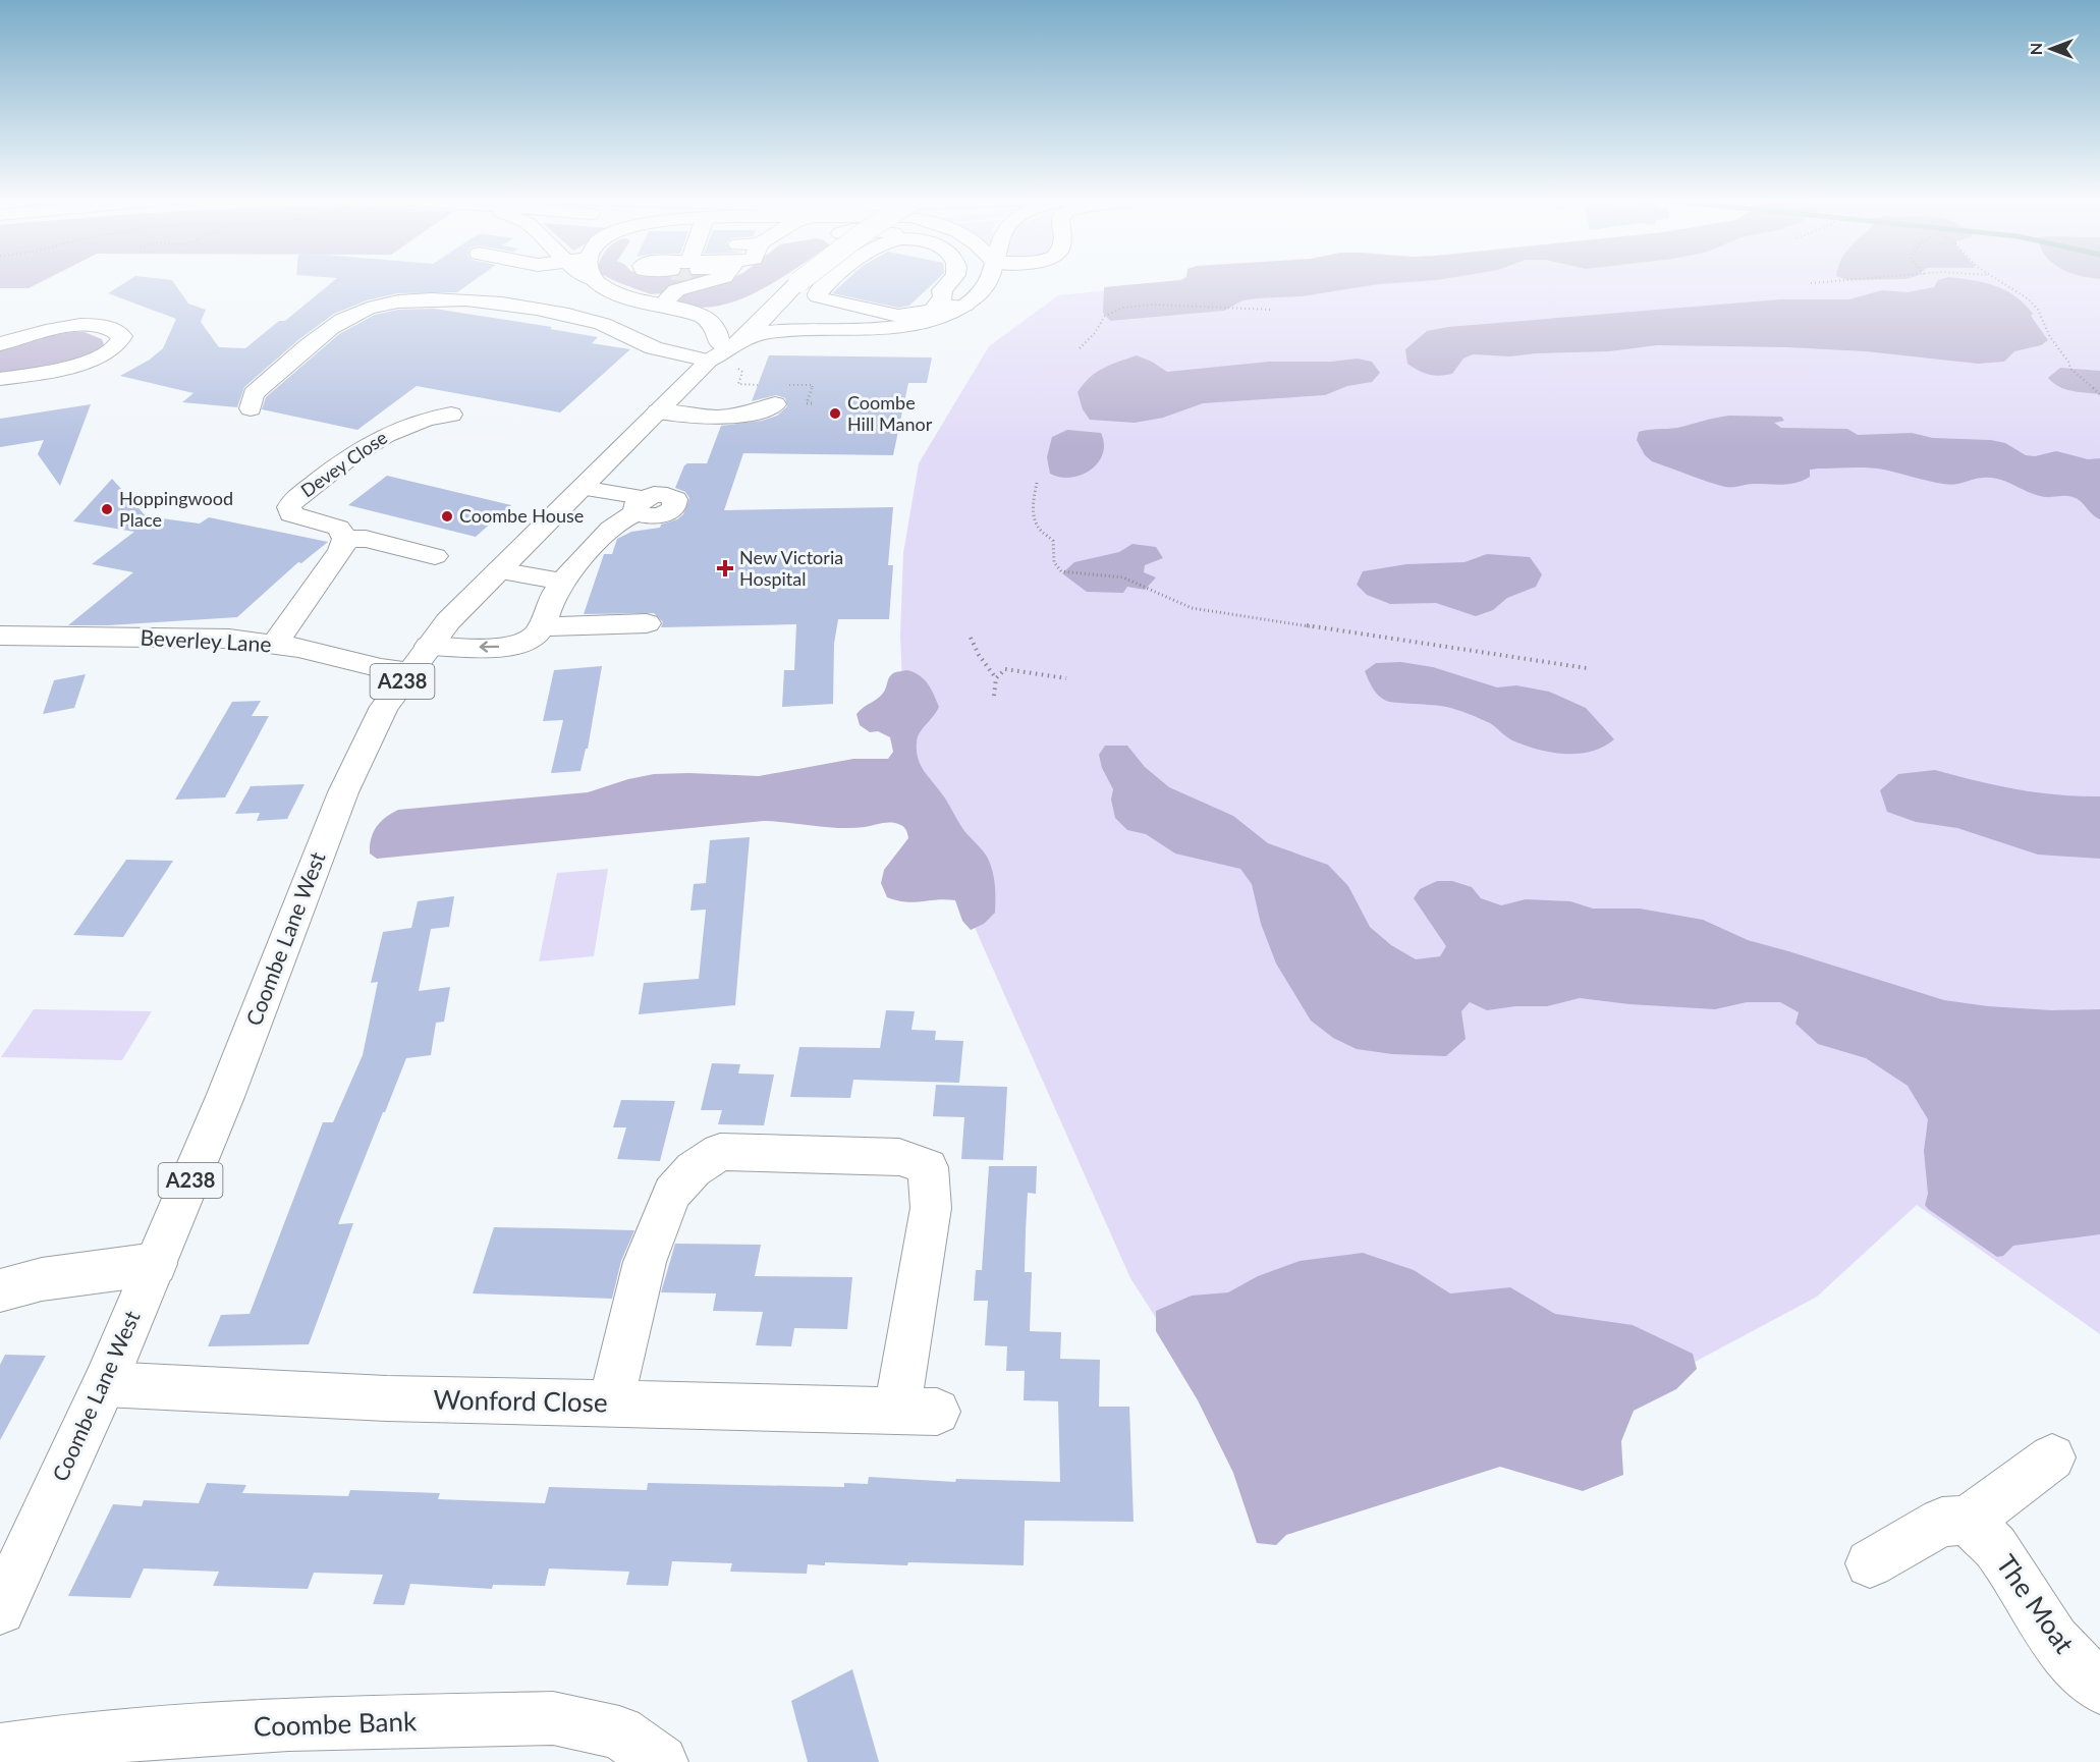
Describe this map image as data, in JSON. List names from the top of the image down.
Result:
{
  "streets": {
    "main road": [
      "Devey Close",
      "Beverley Lane",
      "A238",
      "Coombe Lane West",
      "Wonford Close",
      "The Moat",
      "Coombe Bank"
    ]
  },
  "crossings": [
    ["Beverley Lane", "Coombe Lane West"],
    ["A238", "Coombe Lane West"],
    ["Coombe Lane West", "Wonford Close"]
  ],
  "places": {
    "other": ["Coombe Hill Manor", "Hoppingwood Place", "Coombe House"],
    "health": ["New Victoria Hospital"]
  },
  "north": "left"
}
